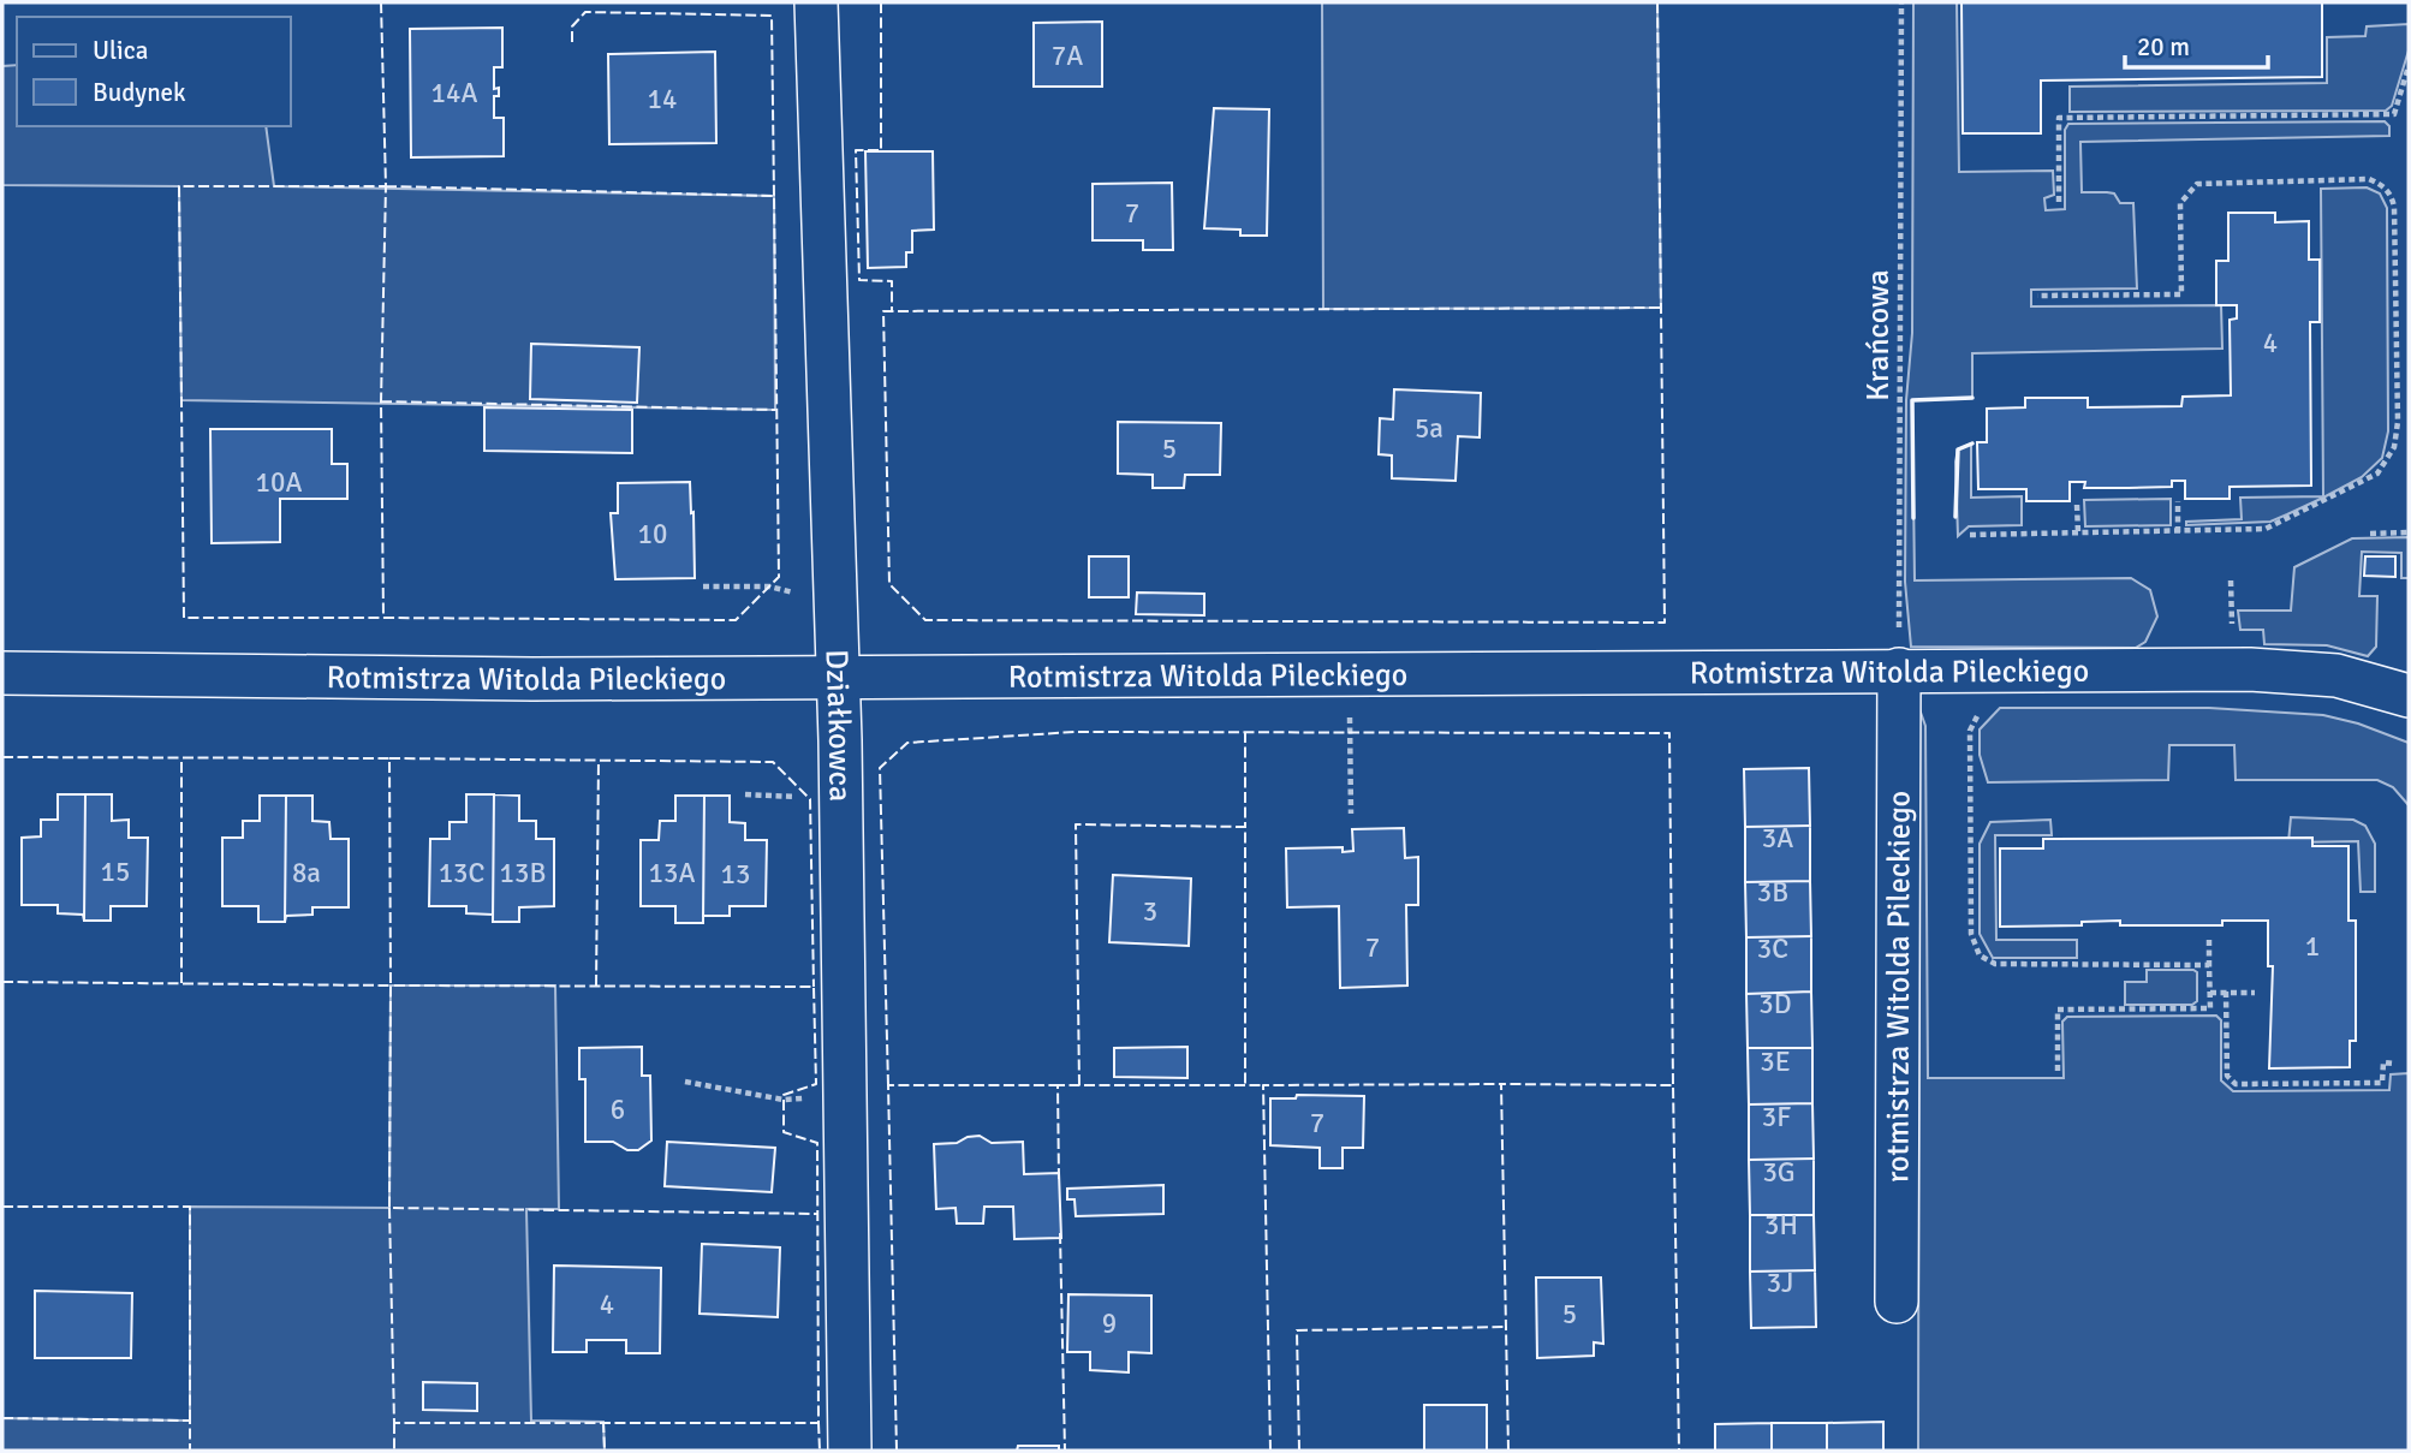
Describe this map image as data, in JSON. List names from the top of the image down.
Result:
{
  "streets": {
    "street": ["Rotmistrza Witolda Pileckiego", "Działkowca", "rotmistrza Witolda Pileckiego"],
    "path": ["Krańcowa"]
  },
  "crossings": [
    ["Krańcowa", "Rotmistrza Witolda Pileckiego"],
    ["Krańcowa", "rotmistrza Witolda Pileckiego"],
    ["Rotmistrza Witolda Pileckiego", "Działkowca"],
    ["Rotmistrza Witolda Pileckiego", "rotmistrza Witolda Pileckiego"]
  ],
  "house_numbers": [
    "7A",
    "14A",
    "14",
    "7",
    "4",
    "5a",
    "5",
    "10A",
    "10",
    "3A",
    "15",
    "8a",
    "13C",
    "13B",
    "13A",
    "13",
    "3B",
    "3",
    "1",
    "7",
    "3C",
    "3D",
    "3E",
    "6",
    "3F",
    "7",
    "3G",
    "3H",
    "3J",
    "4",
    "5",
    "9"
  ],
  "legend": ["Ulica", "Budynek"],
  "scale_bar": "20 m"
}
